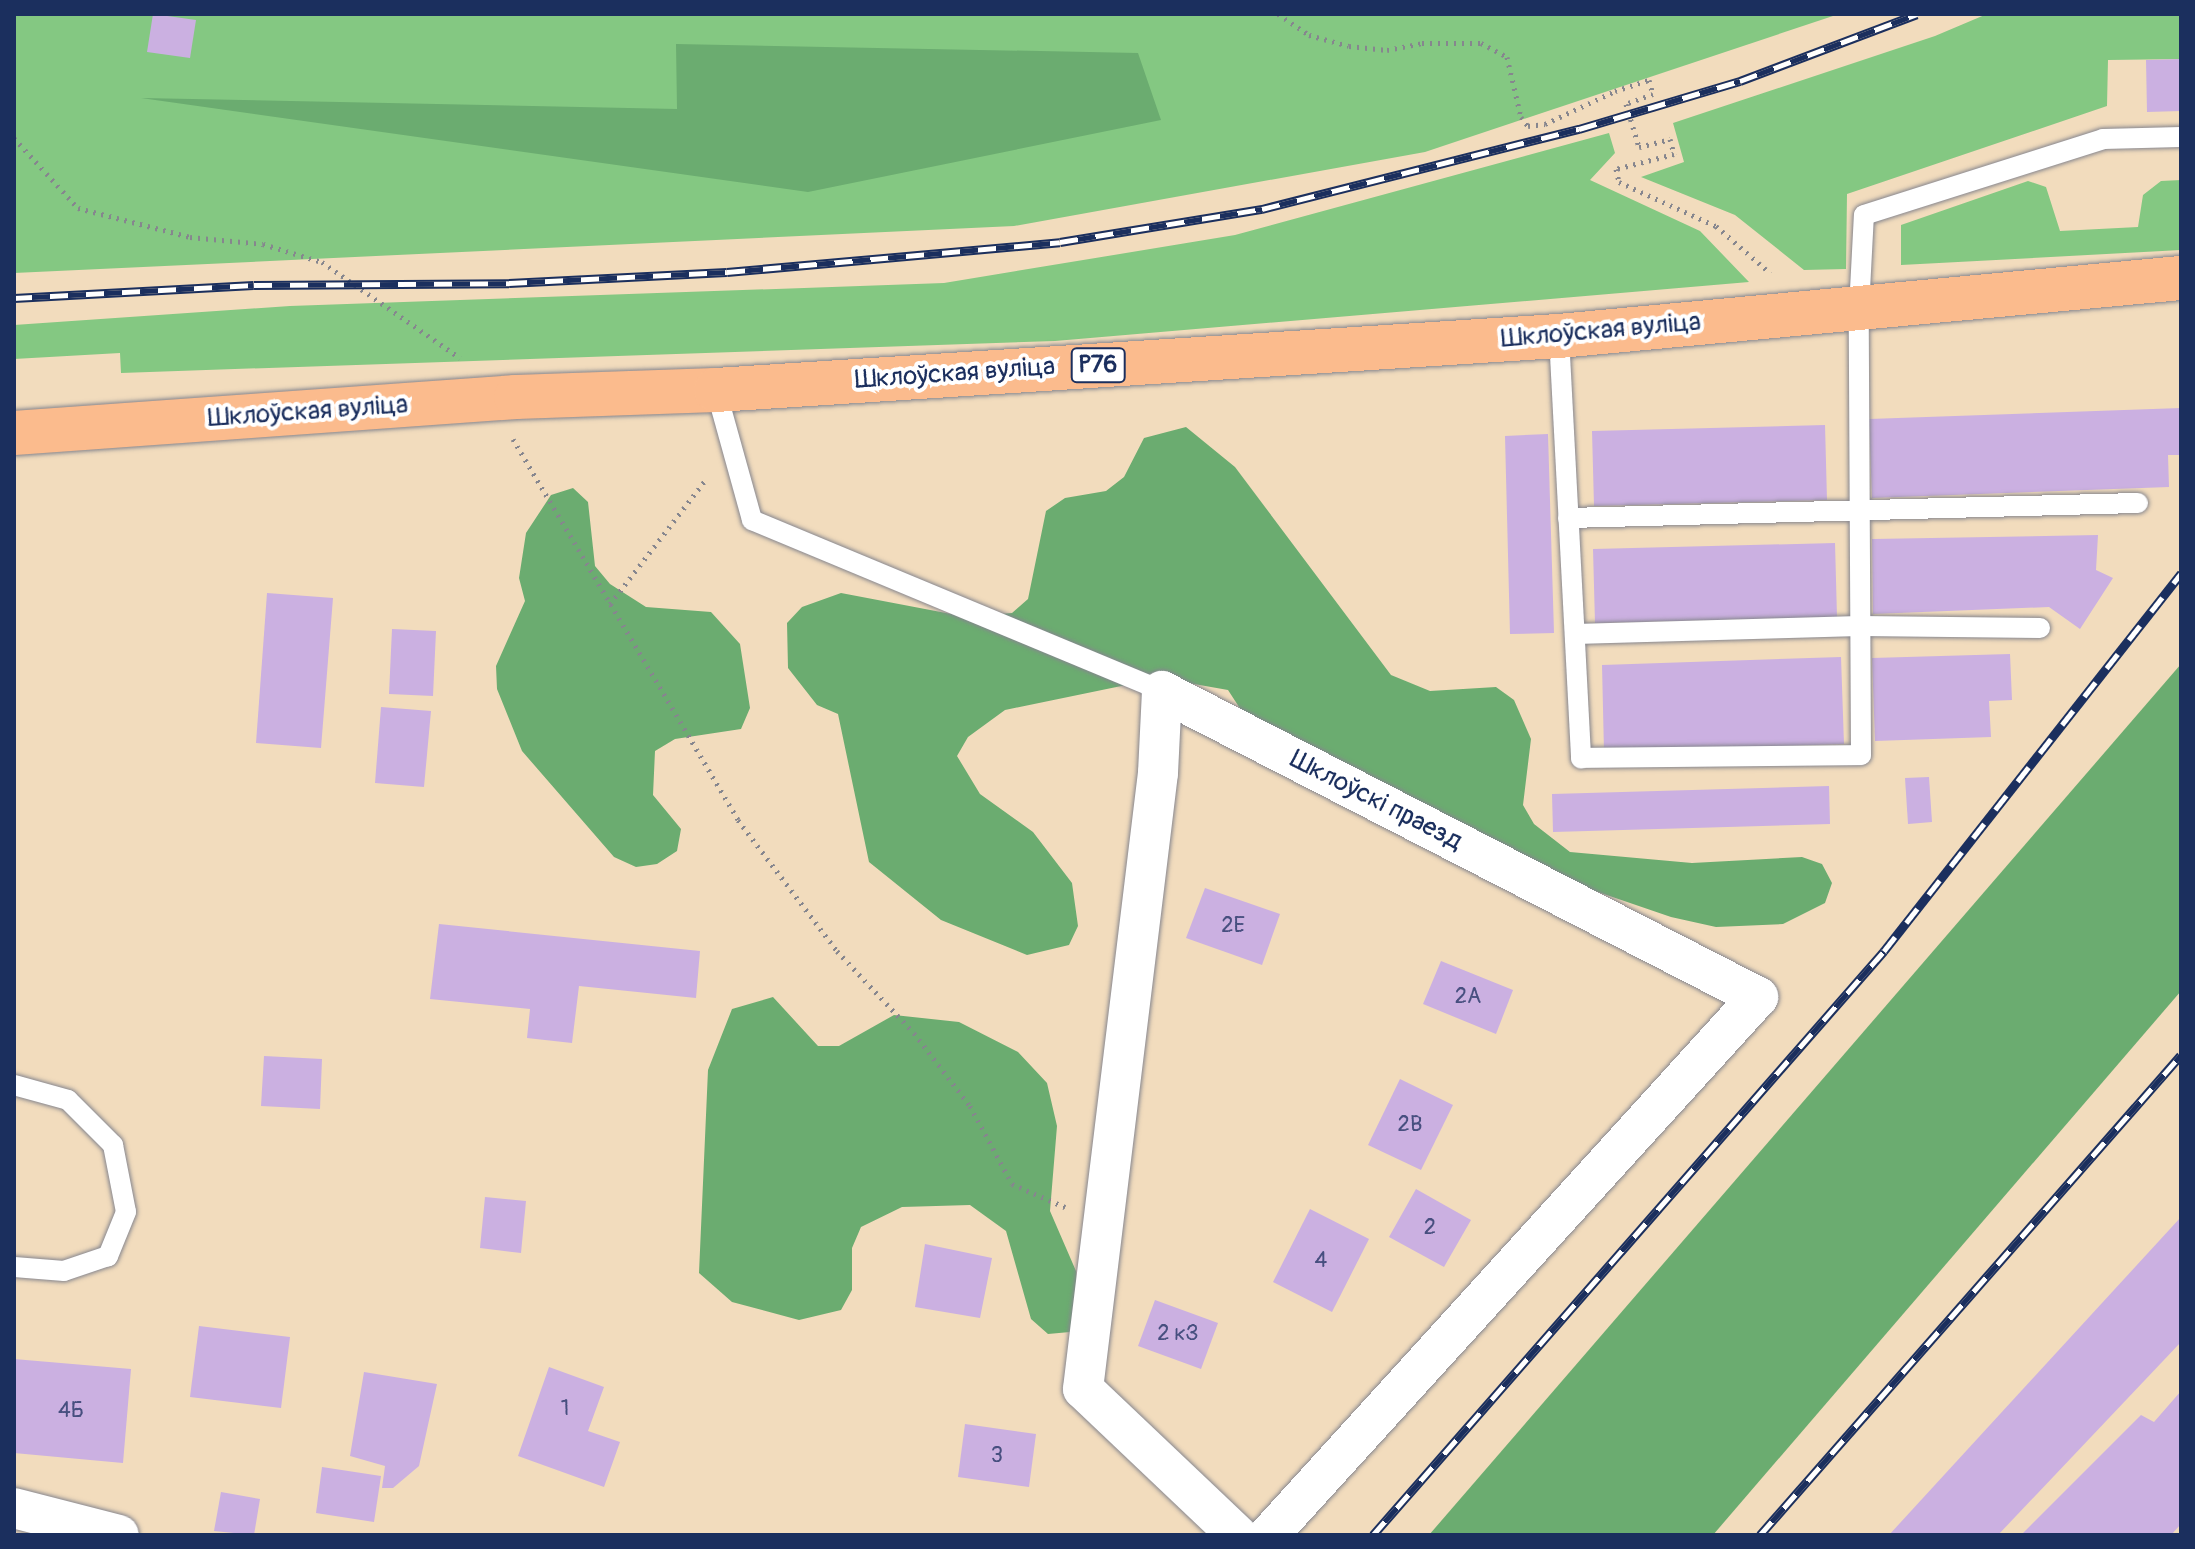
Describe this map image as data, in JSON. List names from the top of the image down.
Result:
{
  "streets": {
    "main road": ["Шклоўская вуліца", "Р76"],
    "street": ["Шклоўскі праезд"]
  },
  "house_numbers": [
    "2Е",
    "2А",
    "2В",
    "2",
    "4",
    "2 кЗ",
    "1",
    "4Б",
    "3"
  ]
}
